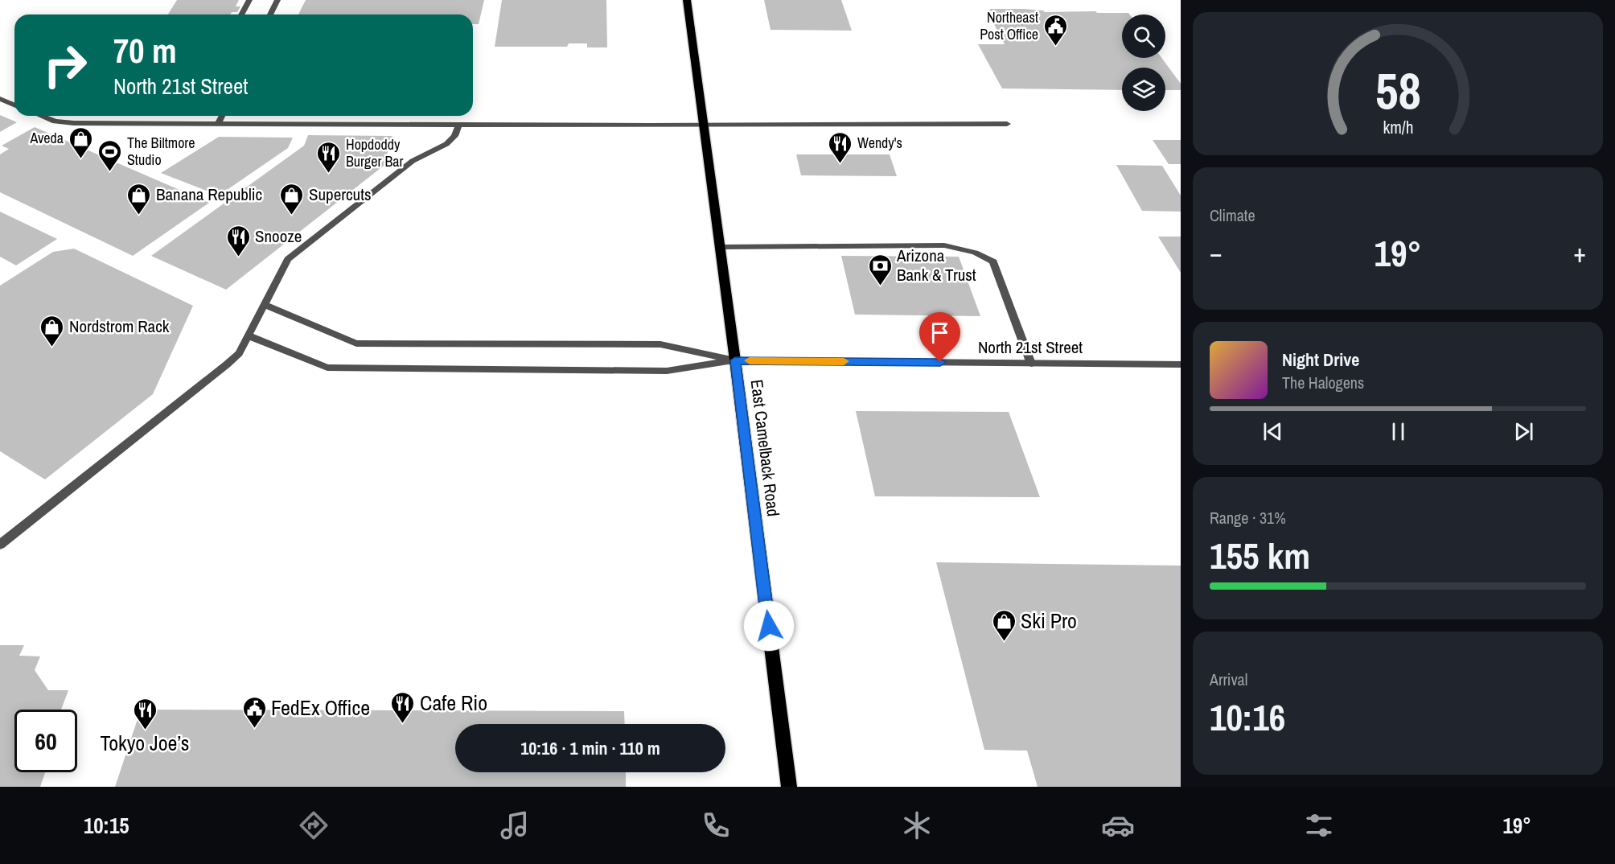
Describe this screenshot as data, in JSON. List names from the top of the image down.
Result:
{
  "streets": {
    "main road": ["East Camelback Road"],
    "street": ["North 21st Street"]
  },
  "crossings": [
    ["North 21st Street", "East Camelback Road"]
  ],
  "places": {
    "public building": ["Northeast Post Office", "FedEx Office"],
    "shop": [
      "Aveda",
      "Banana Republic",
      "Supercuts",
      "Nordstrom Rack",
      "Ski Pro"
    ],
    "restaurant": [
      "Wendy's",
      "Hopdoddy Burger Bar",
      "Snooze",
      "Cafe Rio",
      "Tokyo Joe’s"
    ],
    "sports": ["The Biltmore Studio"],
    "bank": ["Arizona Bank & Trust"]
  },
  "page": {
    "turn": ["70 m", "North 21st Street"],
    "tile": [
      "Climate",
      ["Range · 31%", "155 km"],
      ["Arrival", "10:16"]
    ],
    "heat": ["−", "19°", "+"],
    "song": ["Night Drive", "The Halogens"],
    "limit": "60",
    "trip": "10:16 · 1 min · 110 m",
    "tabs": ["10:15", "19°"],
    "gauge": ["58", "km/h"]
  }
}
